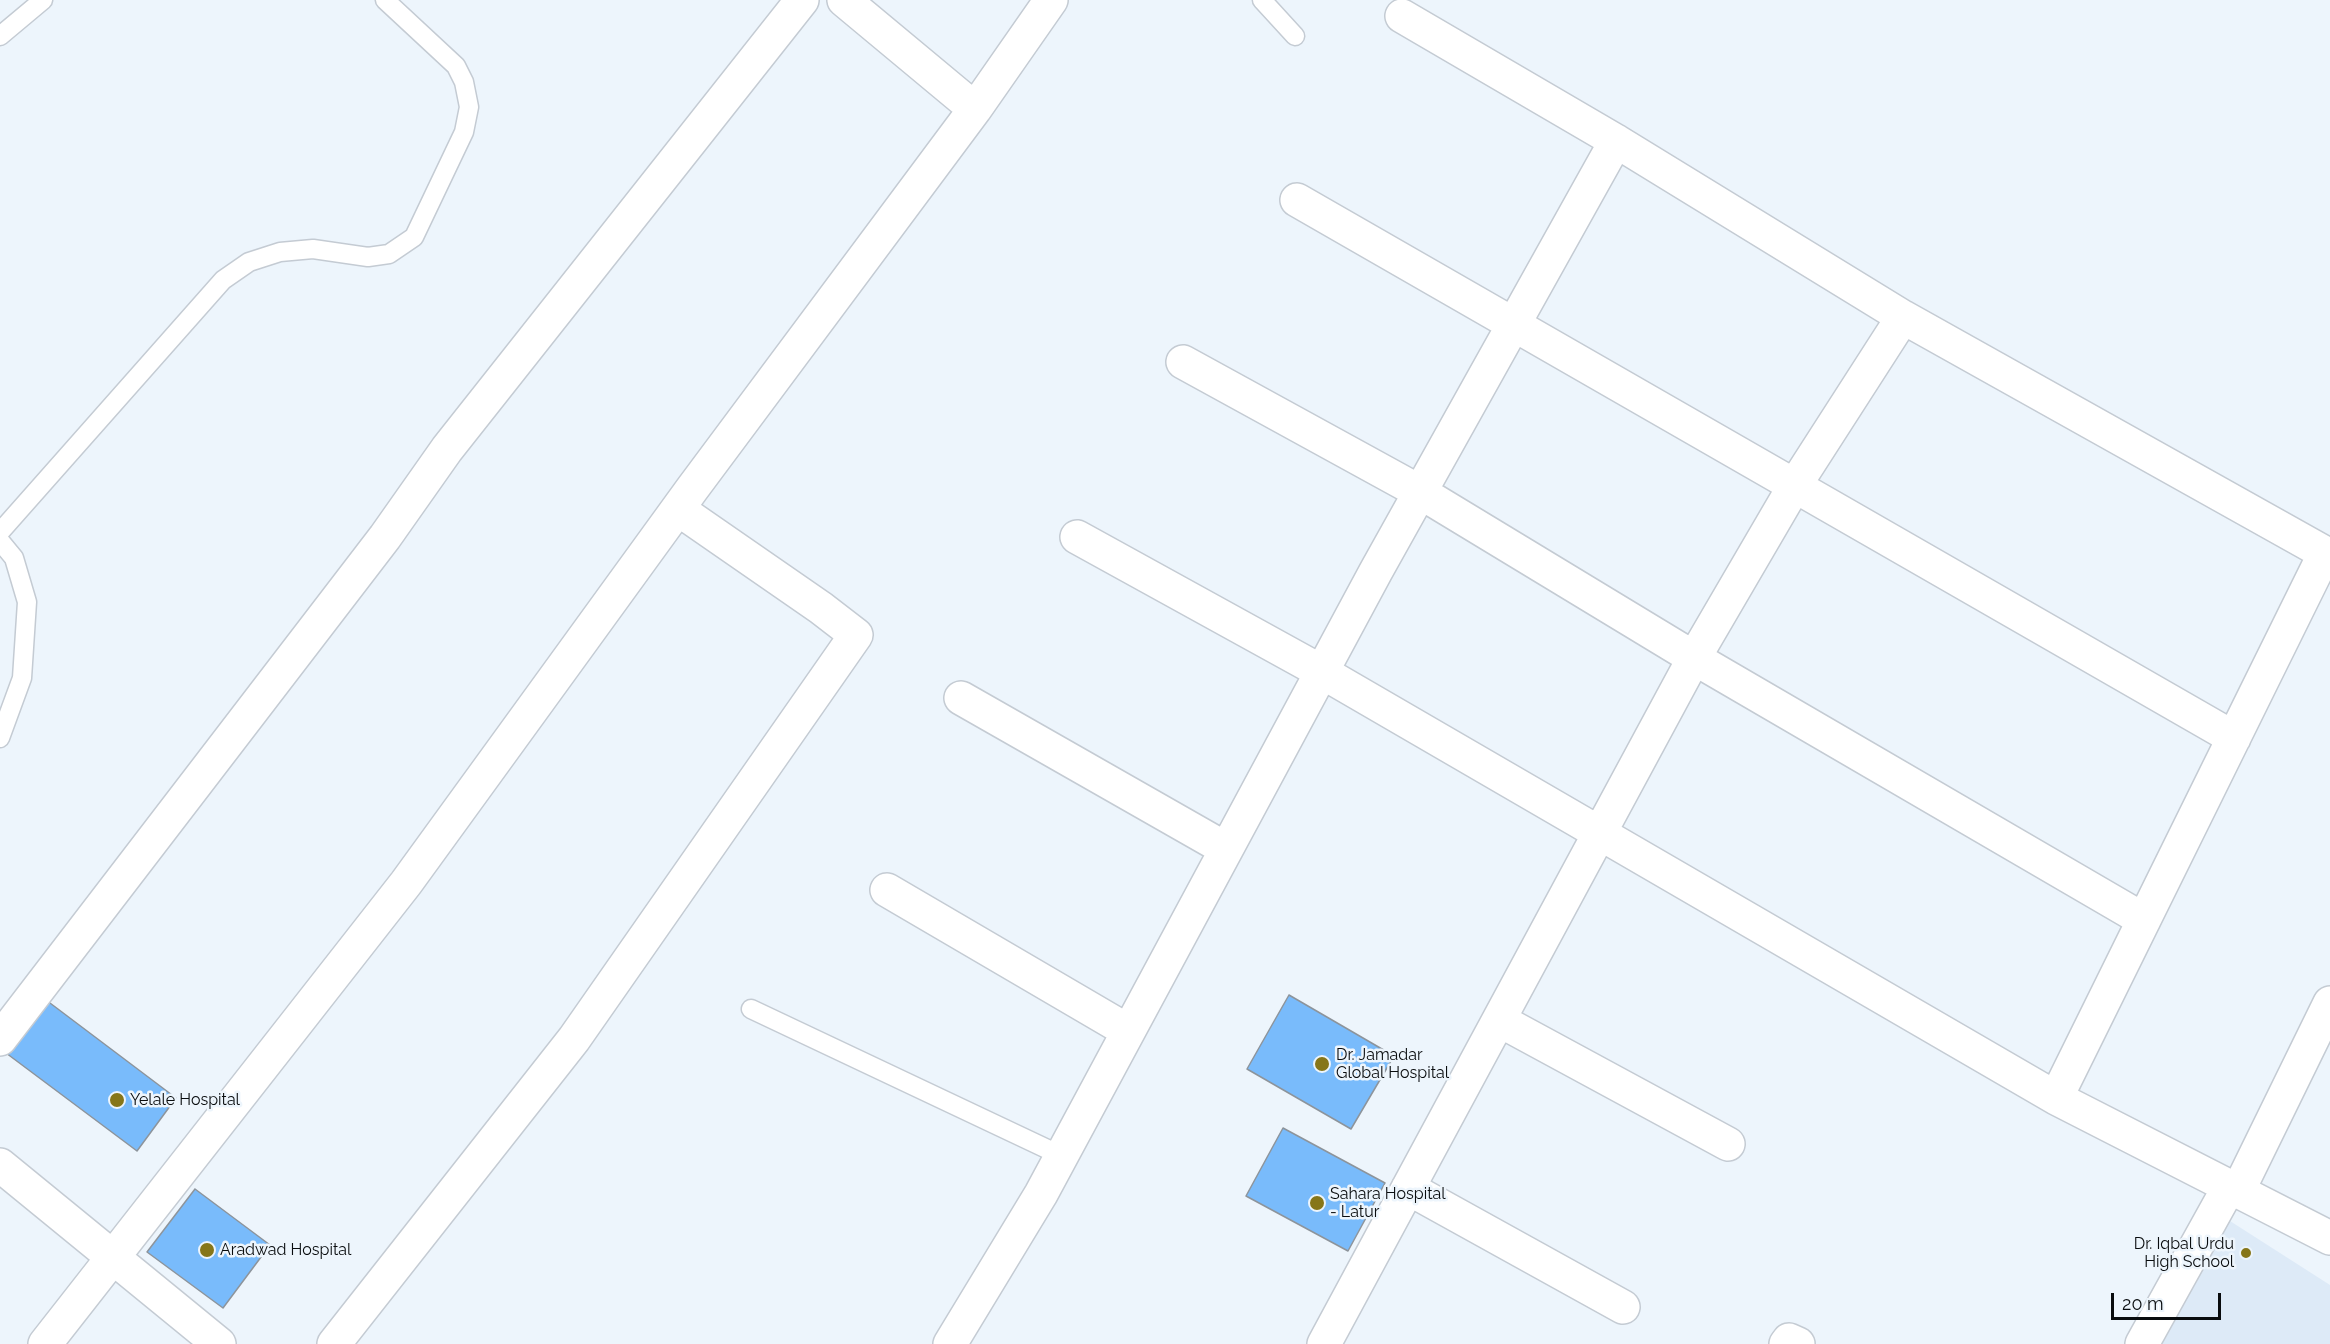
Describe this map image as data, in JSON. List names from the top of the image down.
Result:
{
  "places": [
    "Dr. Jamadar Global Hospital",
    "Yelale Hospital",
    "Sahara Hospital - Latur",
    "Aradwad Hospital",
    "Dr. Iqbal Urdu High School"
  ],
  "scale_bar": "20 m"
}
